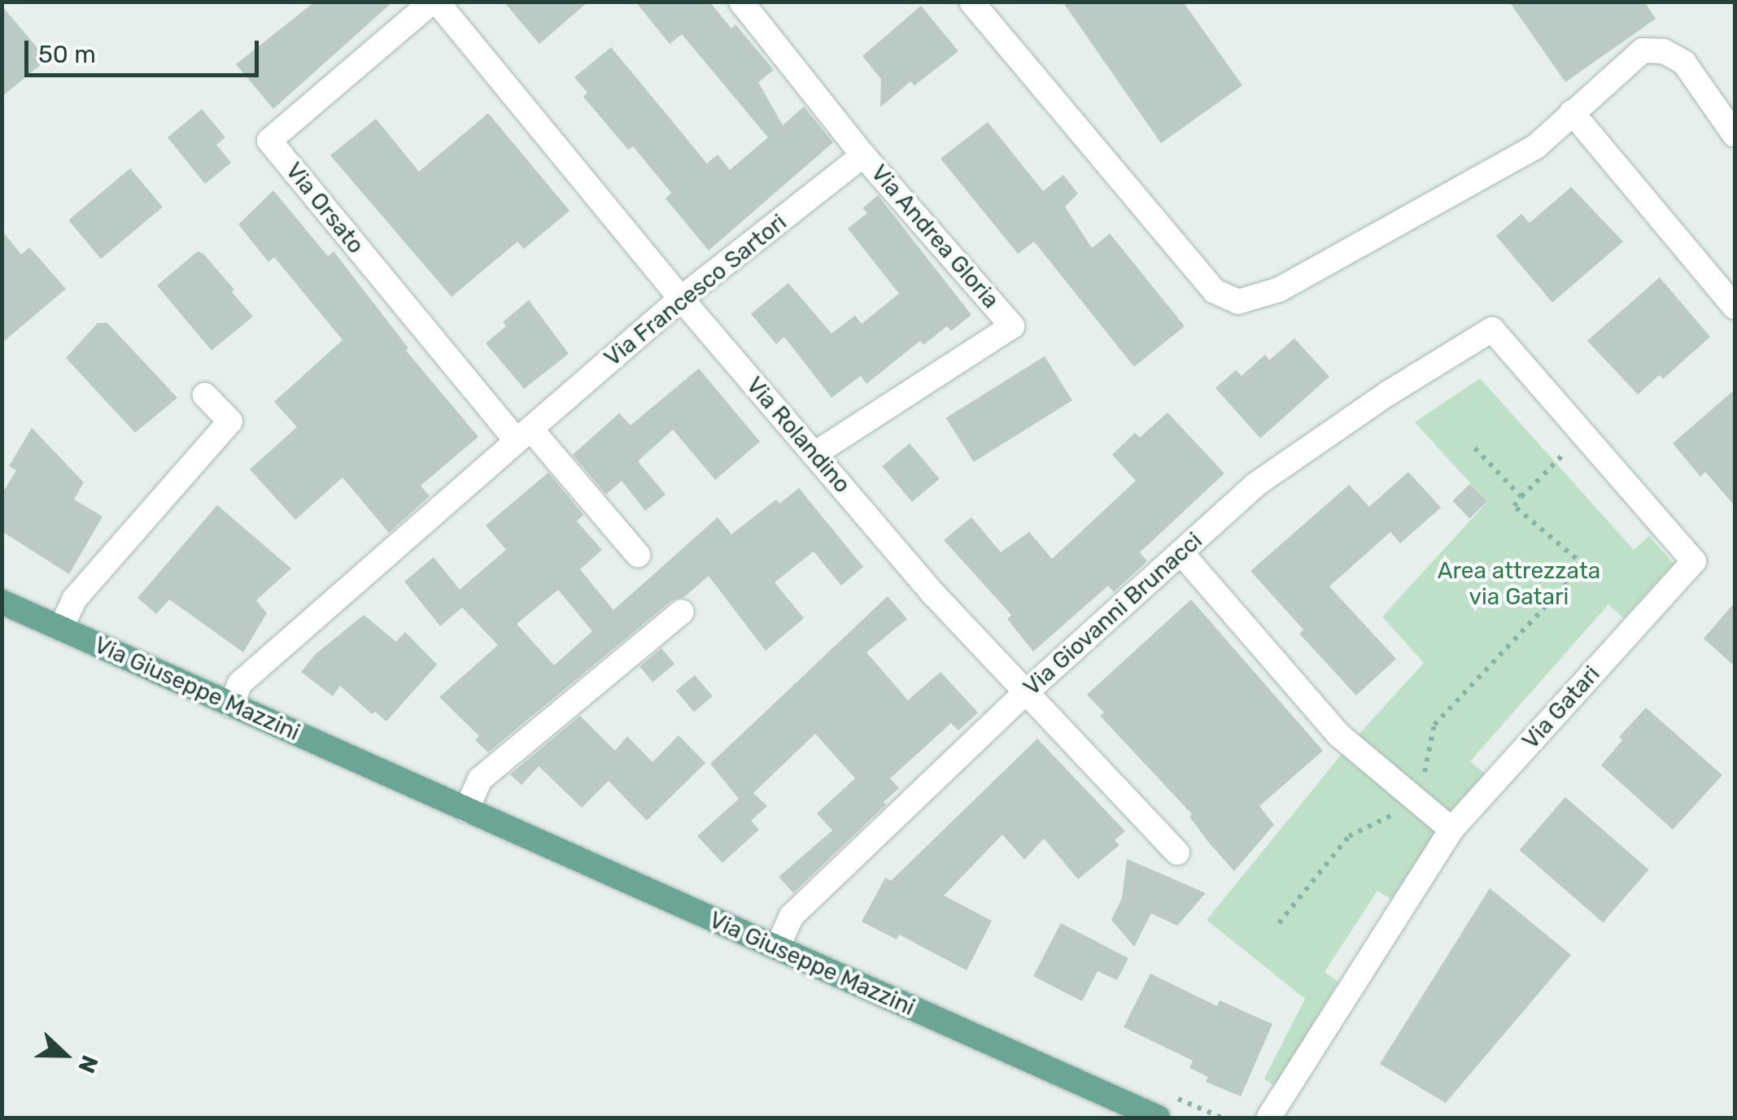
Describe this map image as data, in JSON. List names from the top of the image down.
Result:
{
  "streets": {
    "main road": ["Via Giuseppe Mazzini"],
    "street": [
      "Via Orsato",
      "Via Andrea Gloria",
      "Via Francesco Sartori",
      "Via Rolandino",
      "Via Giovanni Brunacci",
      "Via Gatari"
    ]
  },
  "crossings": [
    ["Via Orsato", "Via Francesco Sartori"],
    ["Via Orsato", "Via Rolandino"],
    ["Via Andrea Gloria", "Via Francesco Sartori"],
    ["Via Andrea Gloria", "Via Rolandino"],
    ["Via Francesco Sartori", "Via Rolandino"],
    ["Via Francesco Sartori", "Via Giuseppe Mazzini"],
    ["Via Rolandino", "Via Giovanni Brunacci"],
    ["Via Giovanni Brunacci", "Via Giuseppe Mazzini"],
    ["Via Giovanni Brunacci", "Via Gatari"]
  ],
  "parks": ["Area attrezzata via Gatari"],
  "scale_bar": "50 m",
  "north": "right"
}
